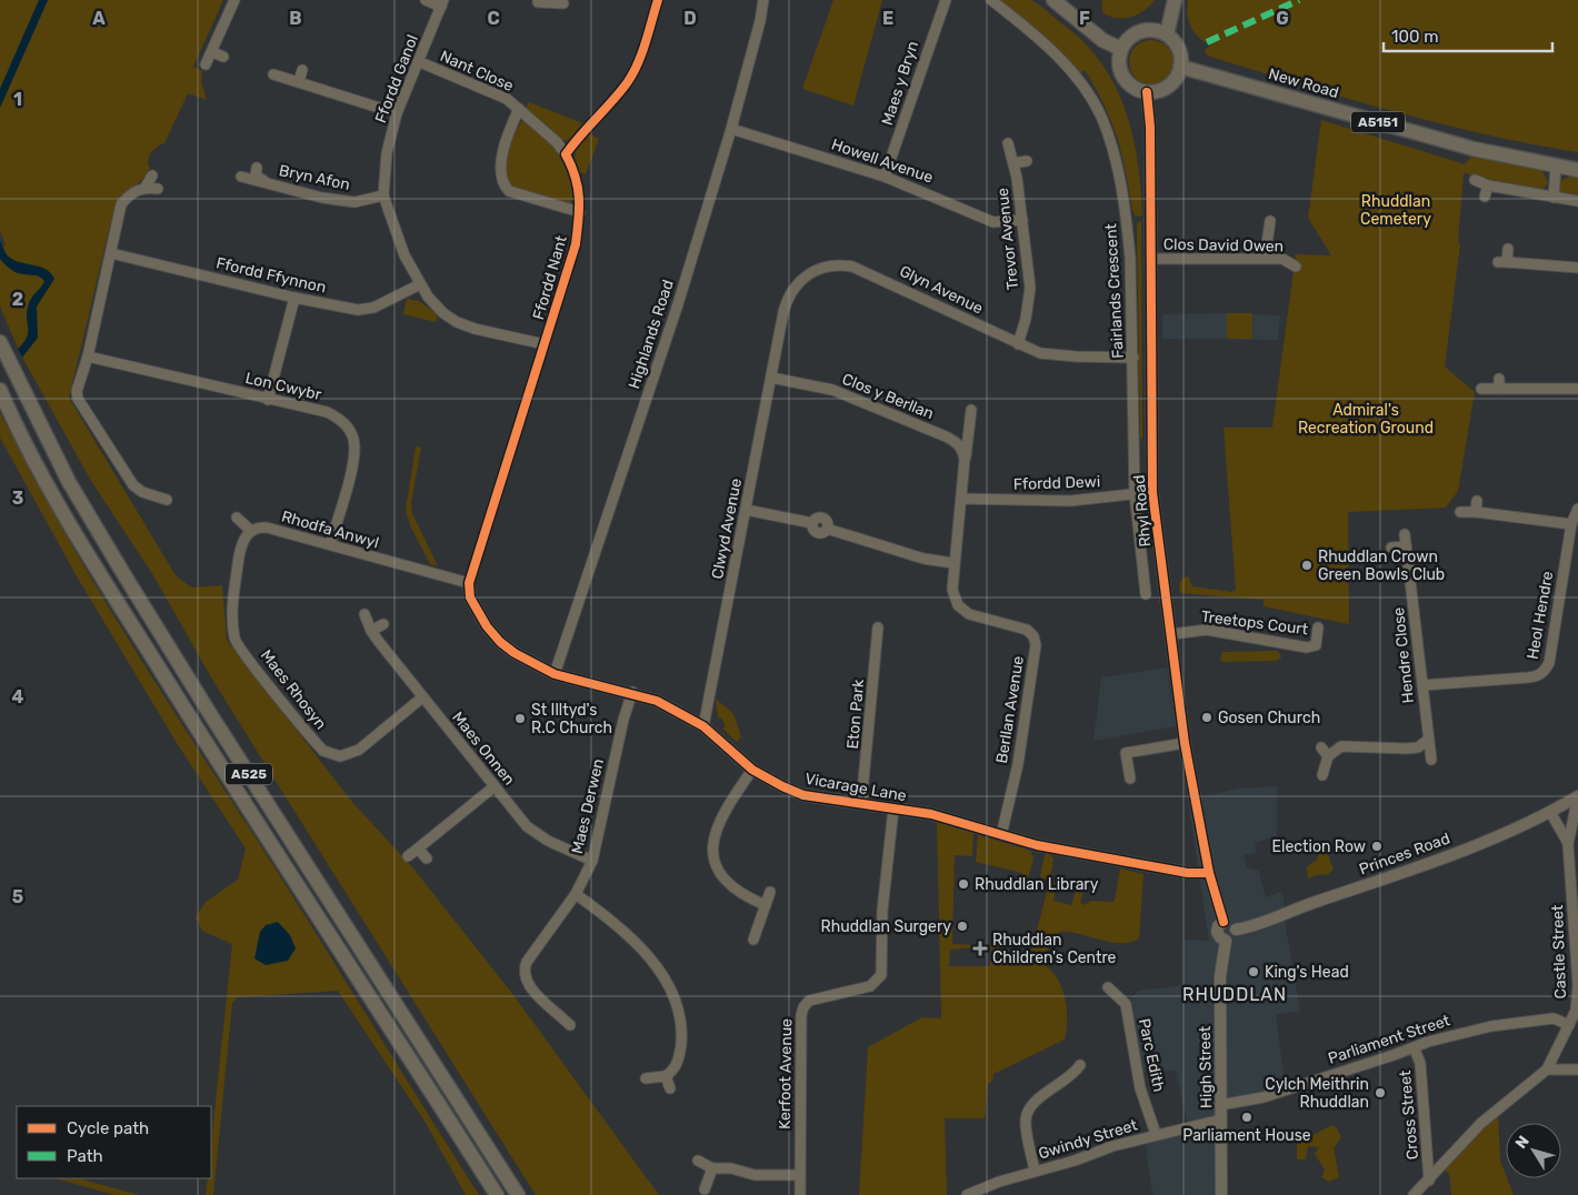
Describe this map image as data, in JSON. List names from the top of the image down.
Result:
{
  "streets": {
    "main road": ["New Road", "A5151", "A525"],
    "street": [
      "Nant Close",
      "Ffordd Ganol",
      "Maes y Bryn",
      "Howell Avenue",
      "Bryn Afon",
      "Trevor Avenue",
      "Clos David Owen",
      "Ffordd Ffynnon",
      "Ffordd Nant",
      "Glyn Avenue",
      "Fairlands Crescent",
      "Highlands Road",
      "Lon Cwybr",
      "Clos y Berllan",
      "Ffordd Dewi",
      "Rhyl Road",
      "Clwyd Avenue",
      "Rhodfa Anwyl",
      "Heol Hendre",
      "Treetops Court",
      "Hendre Close",
      "Maes Rhosyn",
      "Berllan Avenue",
      "Eton Park",
      "Maes Onnen",
      "Vicarage Lane",
      "Maes Derwen",
      "Princes Road",
      "Castle Street",
      "Parliament Street",
      "Parc Edith",
      "High Street",
      "Kerfoot Avenue",
      "Cross Street",
      "Gwindy Street"
    ]
  },
  "crossings": [
    ["Nant Close", "Ffordd Ganol"],
    ["Nant Close", "Ffordd Nant"],
    ["Ffordd Ganol", "Bryn Afon"],
    ["Ffordd Ganol", "Ffordd Ffynnon"],
    ["Ffordd Ganol", "Ffordd Nant"],
    ["Maes y Bryn", "Howell Avenue"],
    ["New Road", "Rhyl Road"],
    ["Howell Avenue", "Trevor Avenue"],
    ["Howell Avenue", "Highlands Road"],
    ["Trevor Avenue", "Glyn Avenue"],
    ["Clos David Owen", "Rhyl Road"],
    ["Ffordd Nant", "Rhodfa Anwyl"],
    ["Ffordd Nant", "Vicarage Lane"],
    ["Glyn Avenue", "Fairlands Crescent"],
    ["Glyn Avenue", "Clwyd Avenue"],
    ["Fairlands Crescent", "Ffordd Dewi"],
    ["Highlands Road", "Vicarage Lane"],
    ["Lon Cwybr", "Rhodfa Anwyl"],
    ["Clos y Berllan", "Clwyd Avenue"],
    ["Clos y Berllan", "Berllan Avenue"],
    ["Ffordd Dewi", "Rhyl Road"],
    ["Ffordd Dewi", "Berllan Avenue"],
    ["Rhyl Road", "Treetops Court"],
    ["Rhyl Road", "Vicarage Lane"],
    ["Rhyl Road", "Princes Road"],
    ["Rhyl Road", "High Street"],
    ["Clwyd Avenue", "Vicarage Lane"],
    ["Rhodfa Anwyl", "Maes Rhosyn"],
    ["Rhodfa Anwyl", "Vicarage Lane"],
    ["Heol Hendre", "Hendre Close"],
    ["Maes Rhosyn", "Maes Onnen"],
    ["Berllan Avenue", "Vicarage Lane"],
    ["Eton Park", "Vicarage Lane"],
    ["Maes Onnen", "Maes Derwen"],
    ["Vicarage Lane", "Maes Derwen"],
    ["Vicarage Lane", "Kerfoot Avenue"],
    ["Princes Road", "Castle Street"],
    ["Princes Road", "High Street"],
    ["Castle Street", "Parliament Street"],
    ["Castle Street", "Cross Street"],
    ["Parliament Street", "High Street"],
    ["Parliament Street", "Cross Street"],
    ["Parc Edith", "Gwindy Street"],
    ["High Street", "Gwindy Street"]
  ],
  "districts": ["RHUDDLAN"],
  "parks": ["Rhuddlan Cemetery", "Admiral's Recreation Ground"],
  "places": {
    "other": [
      "Rhuddlan Crown Green Bowls Club",
      "Gosen Church",
      "St Illtyd's R.C Church",
      "Election Row",
      "Rhuddlan Library",
      "Rhuddlan Surgery",
      "King's Head",
      "Cylch Meithrin Rhuddlan",
      "Parliament House"
    ],
    "health": ["Rhuddlan Children's Centre"]
  },
  "legend": ["Cycle path", "Path"],
  "scale_bar": "100 m",
  "north": "top left",
  "grid": {
    "columns": [
      "A",
      "B",
      "C",
      "D",
      "E",
      "F",
      "G"
    ],
    "rows": [
      "1",
      "2",
      "3",
      "4",
      "5"
    ]
  }
}
